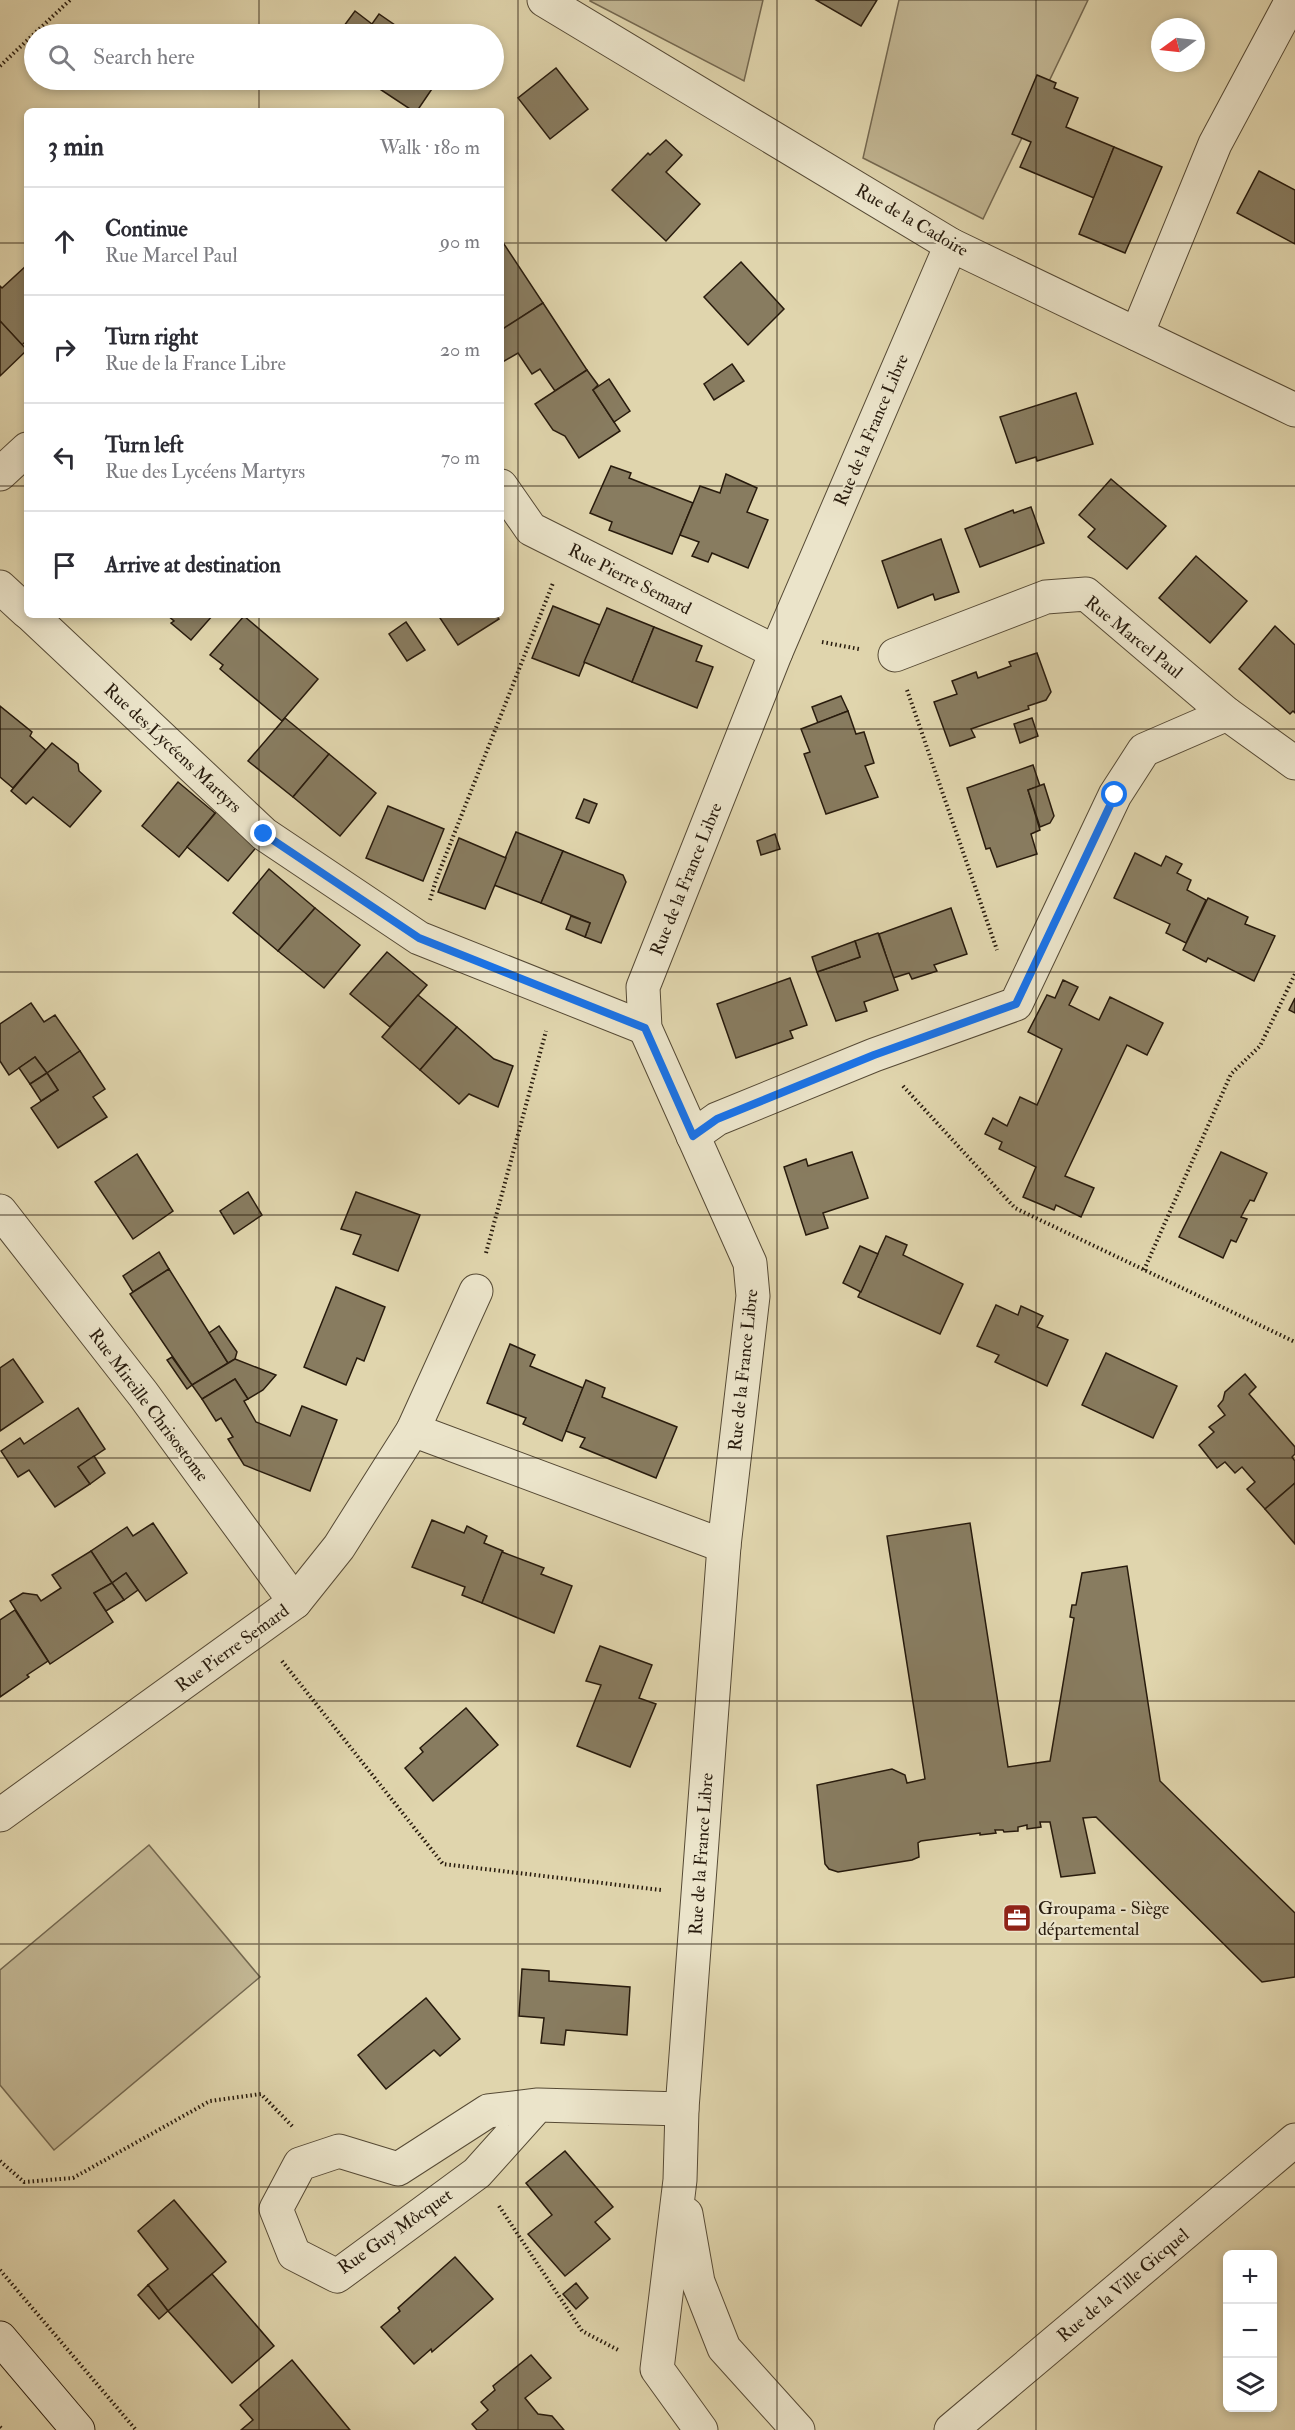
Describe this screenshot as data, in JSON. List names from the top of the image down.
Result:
{
  "streets": {
    "street": [
      "Rue de la Cadoire",
      "Rue de la France Libre",
      "Rue Pierre Semard",
      "Rue Marcel Paul",
      "Rue des Lycéens Martyrs",
      "Rue Mireille Chrisostome",
      "Rue Guy Môcquet",
      "Rue de la Ville Gicquel"
    ]
  },
  "crossings": [
    ["Rue de la Cadoire", "Rue de la France Libre"],
    ["Rue de la France Libre", "Rue Pierre Semard"],
    ["Rue de la France Libre", "Rue des Lycéens Martyrs"],
    ["Rue de la France Libre", "Rue Guy Môcquet"],
    ["Rue Pierre Semard", "Rue Mireille Chrisostome"]
  ],
  "places": {
    "office": ["Groupama - Siège départemental"]
  },
  "north": "left",
  "page": {
    "search": "Search here",
    "heading": ["3 min", "Walk · 180 m"],
    "list": [
      ["Continue", "Rue Marcel Paul", "90 m"],
      ["Turn right", "Rue de la France Libre", "20 m"],
      ["Turn left", "Rue des Lycéens Martyrs", "70 m"],
      "Arrive at destination"
    ],
    "map_buttons": ["+", "−"]
  }
}
